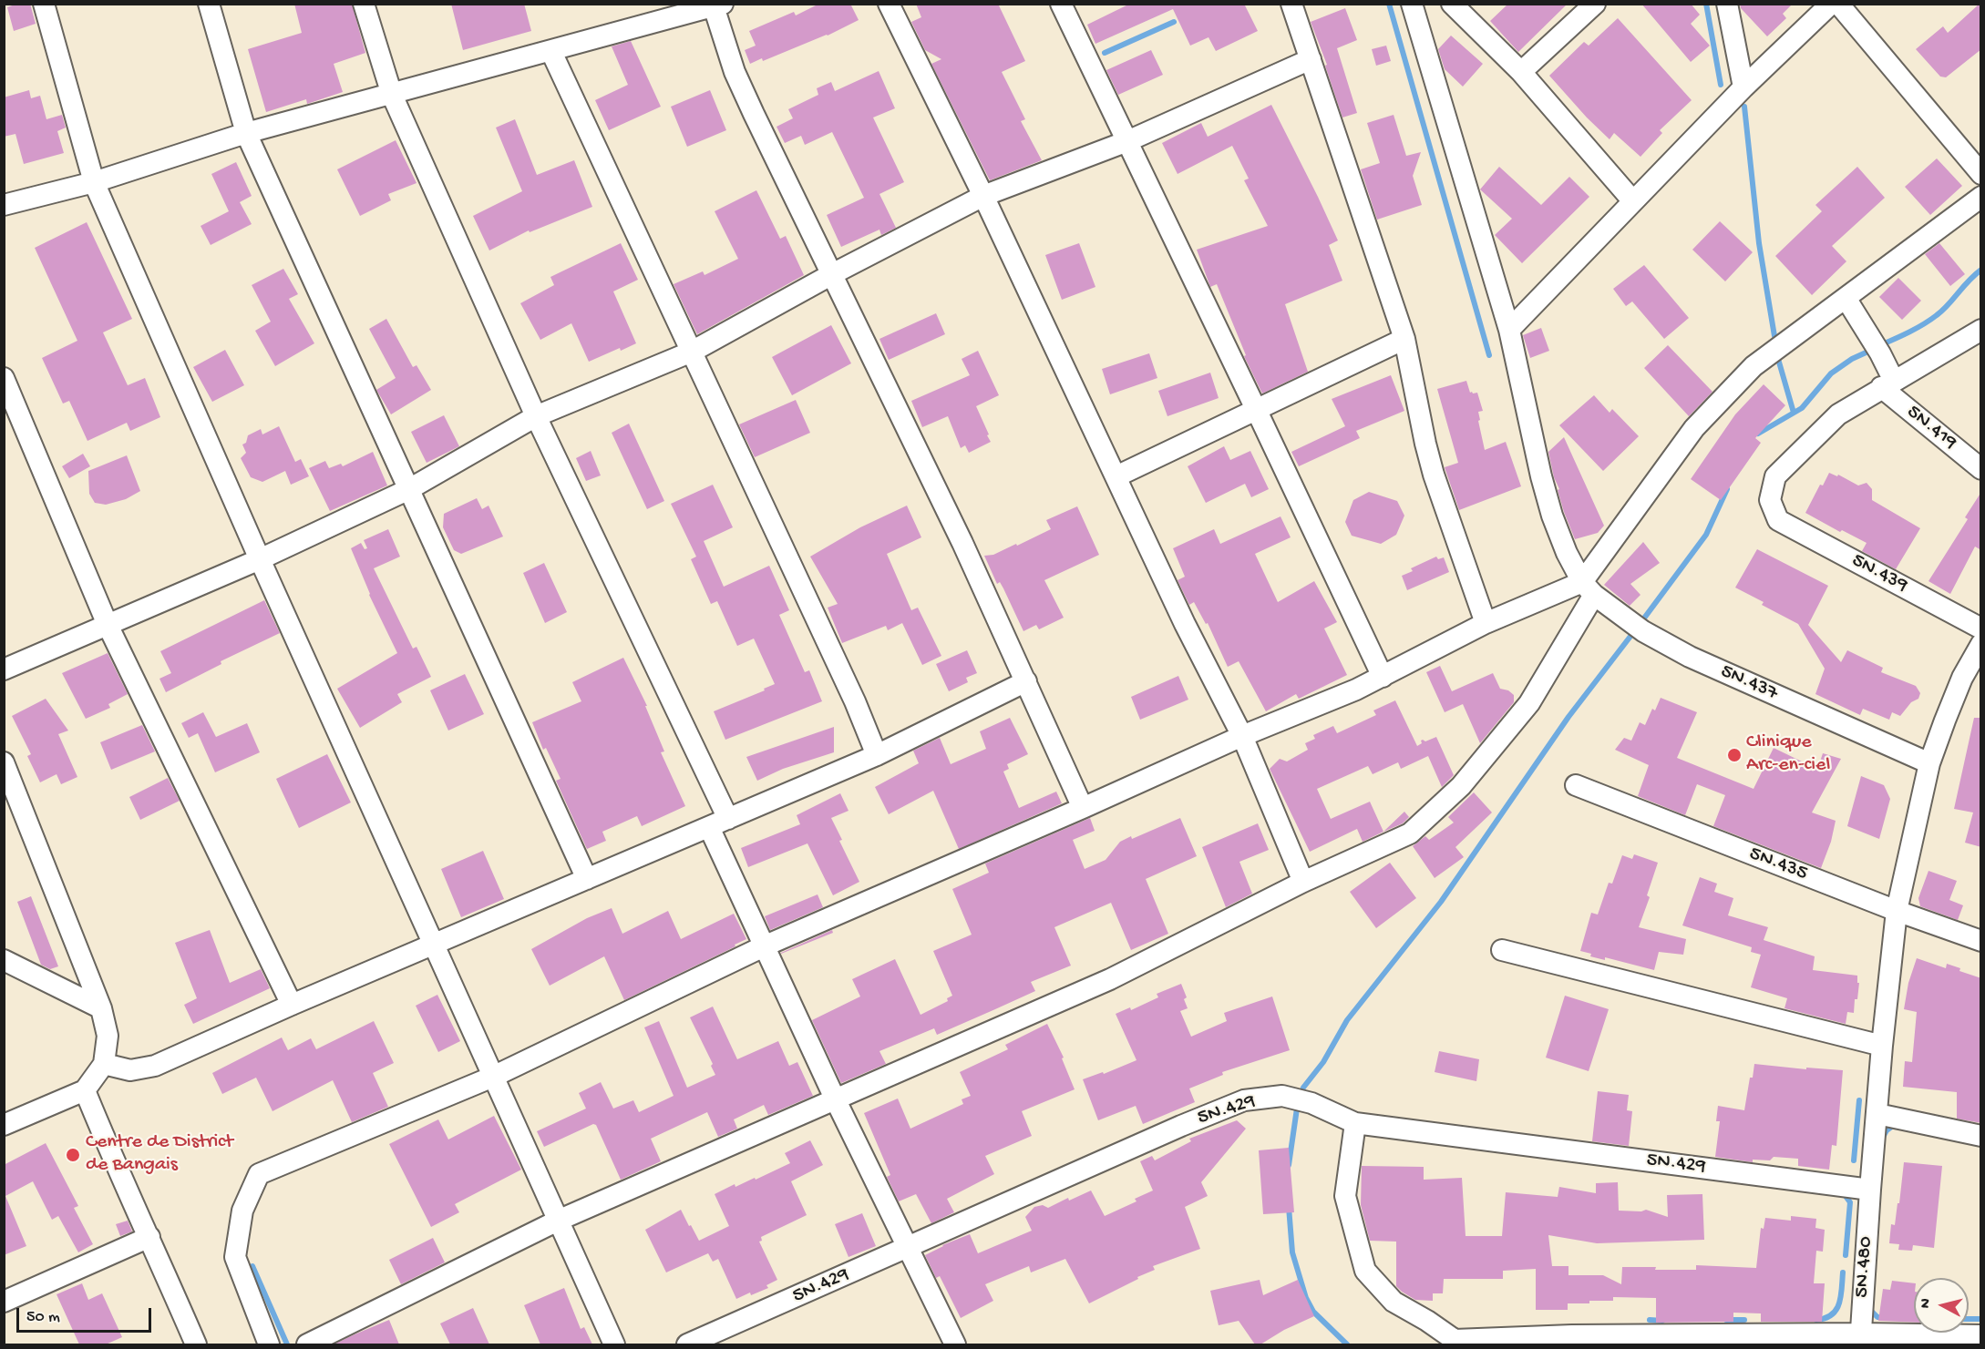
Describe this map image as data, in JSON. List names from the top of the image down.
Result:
{
  "streets": {
    "street": [
      "5N.419",
      "5N.439",
      "5N.437",
      "5N.435",
      "5N.429",
      "5N.480"
    ]
  },
  "crossings": [
    ["5N.419", "5N.439"],
    ["5N.437", "5N.480"],
    ["5N.435", "5N.480"],
    ["5N.429", "5N.480"]
  ],
  "places": ["Clinique Arc-en-ciel", "Centre de District de Bangais"],
  "scale_bar": "50 m",
  "north": "left"
}
